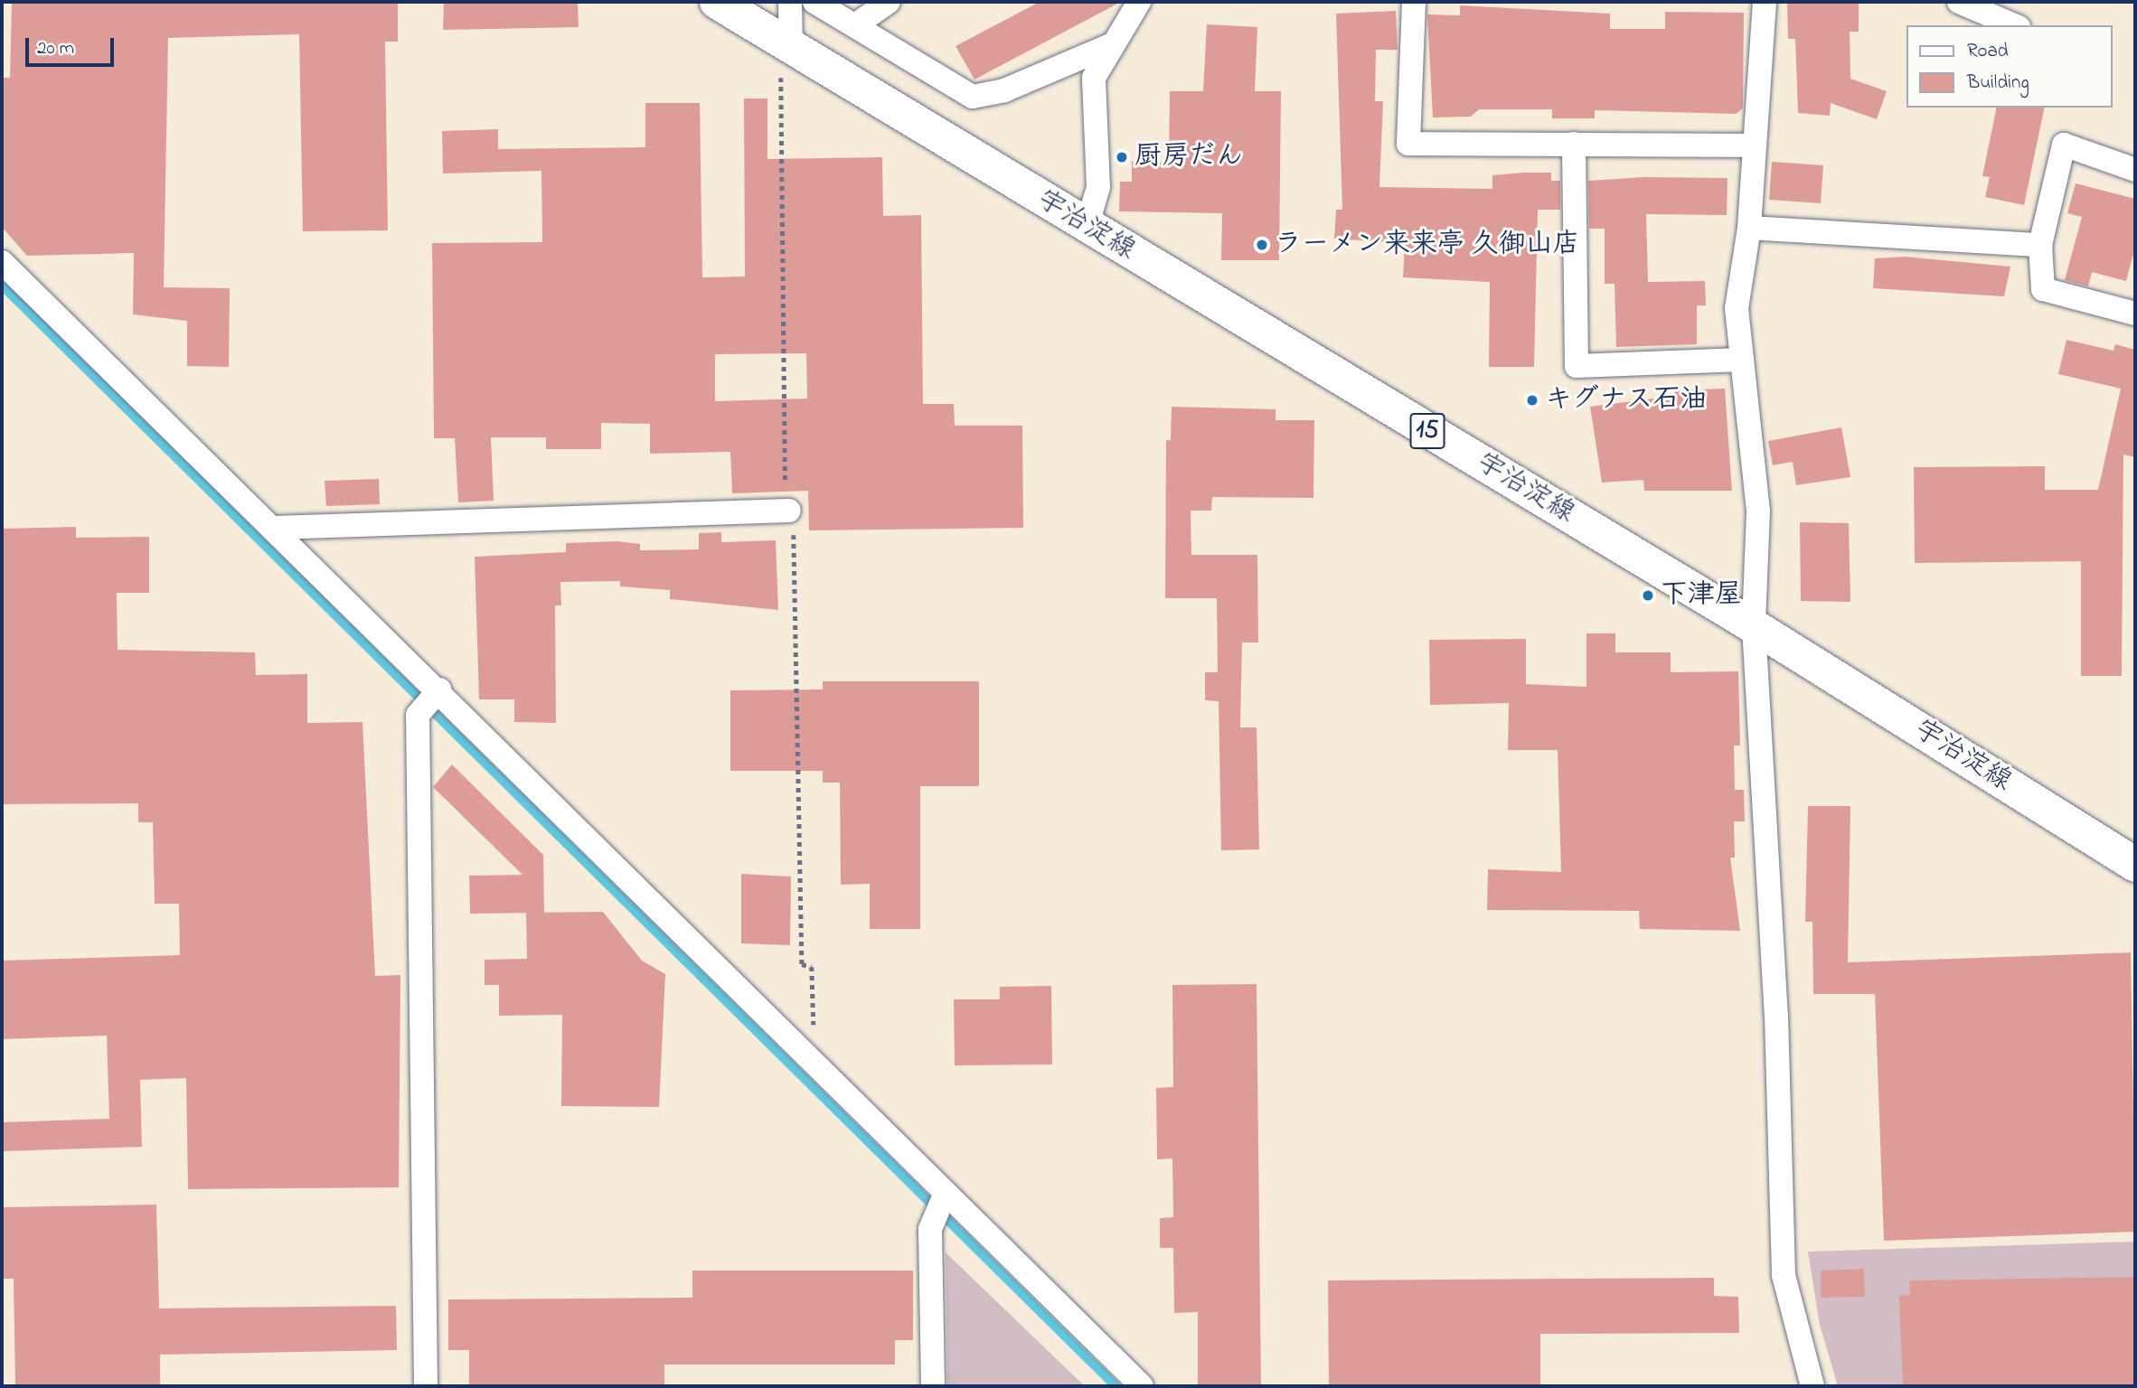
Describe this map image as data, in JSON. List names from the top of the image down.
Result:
{
  "streets": {
    "main road": ["宇治淀線", "15"]
  },
  "places": [
    "厨房だん",
    "ラーメン来来亭 久御山店",
    "キグナス石油",
    "下津屋"
  ],
  "legend": ["Road", "Building"],
  "scale_bar": "20 m"
}
